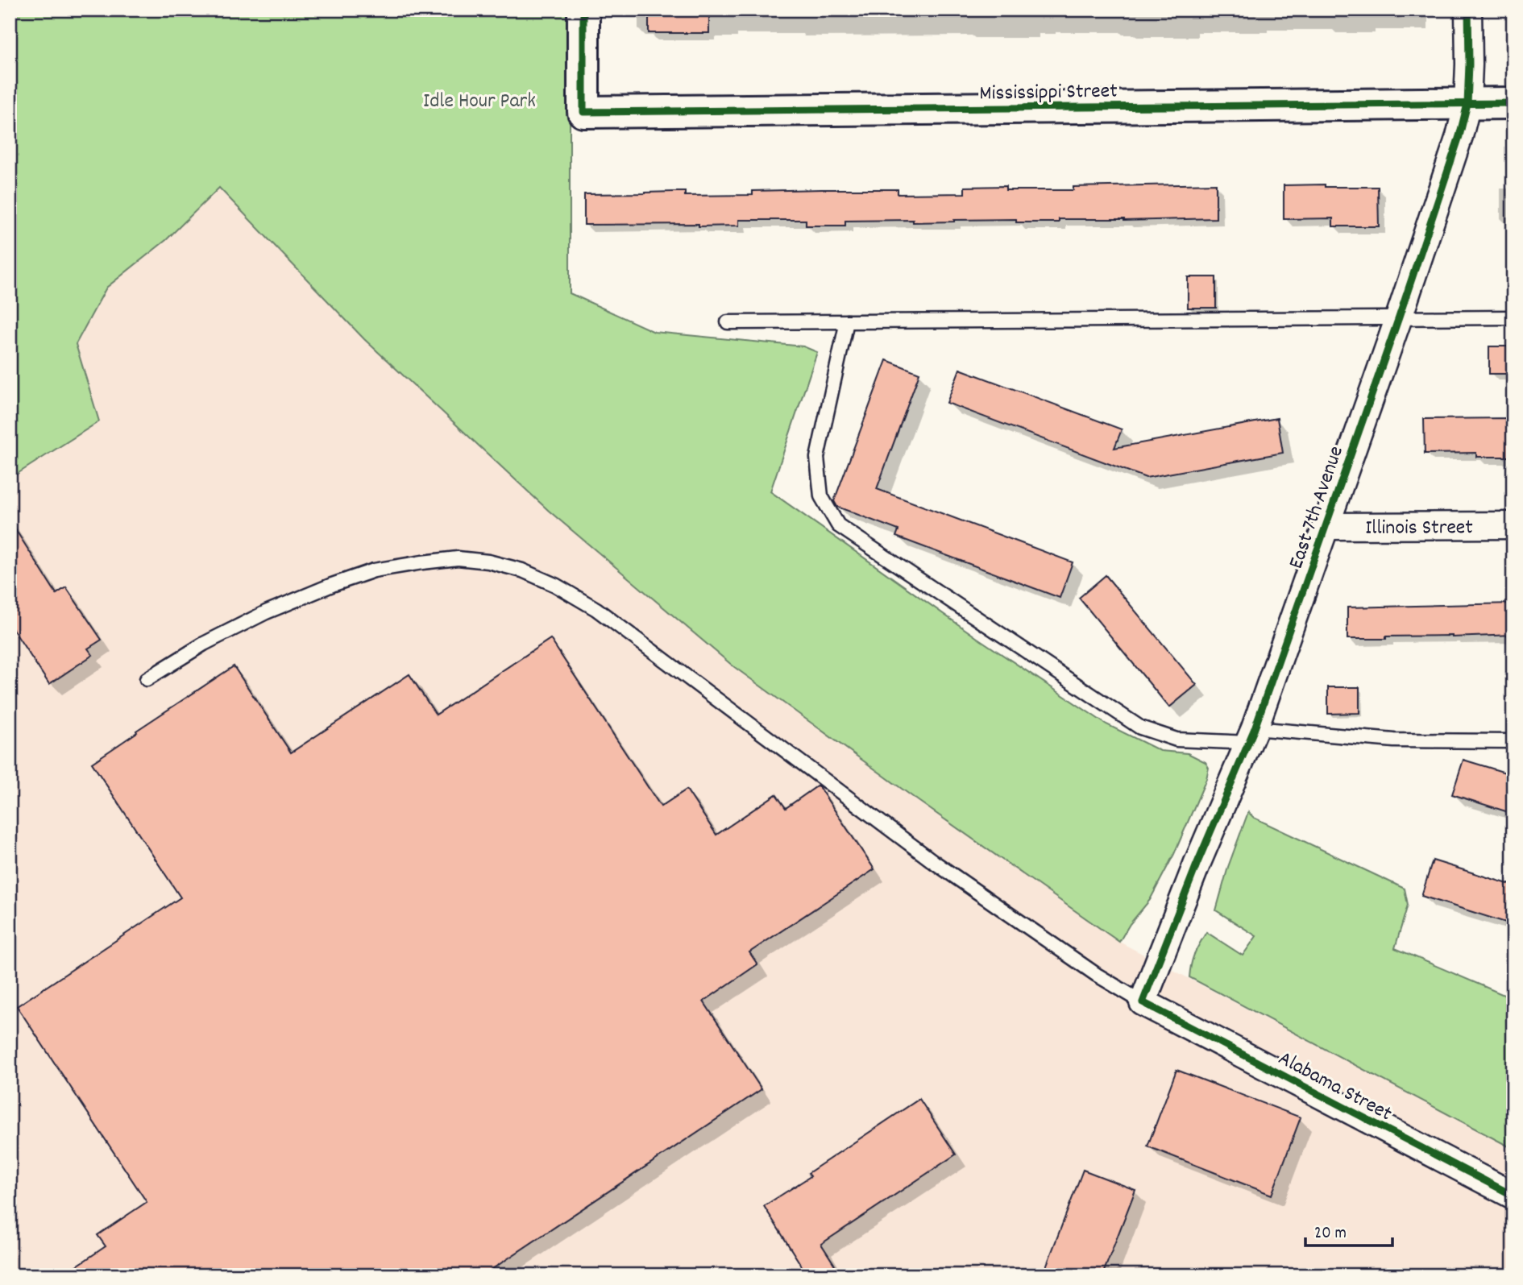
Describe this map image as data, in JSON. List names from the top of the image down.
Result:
{
  "streets": {
    "street": [
      "Mississippi Street",
      "East 7th Avenue",
      "Illinois Street",
      "Alabama Street"
    ]
  },
  "crossings": [
    ["Mississippi Street", "East 7th Avenue"],
    ["East 7th Avenue", "Illinois Street"],
    ["East 7th Avenue", "Alabama Street"]
  ],
  "parks": ["Idle Hour Park"],
  "scale_bar": "20 m"
}
